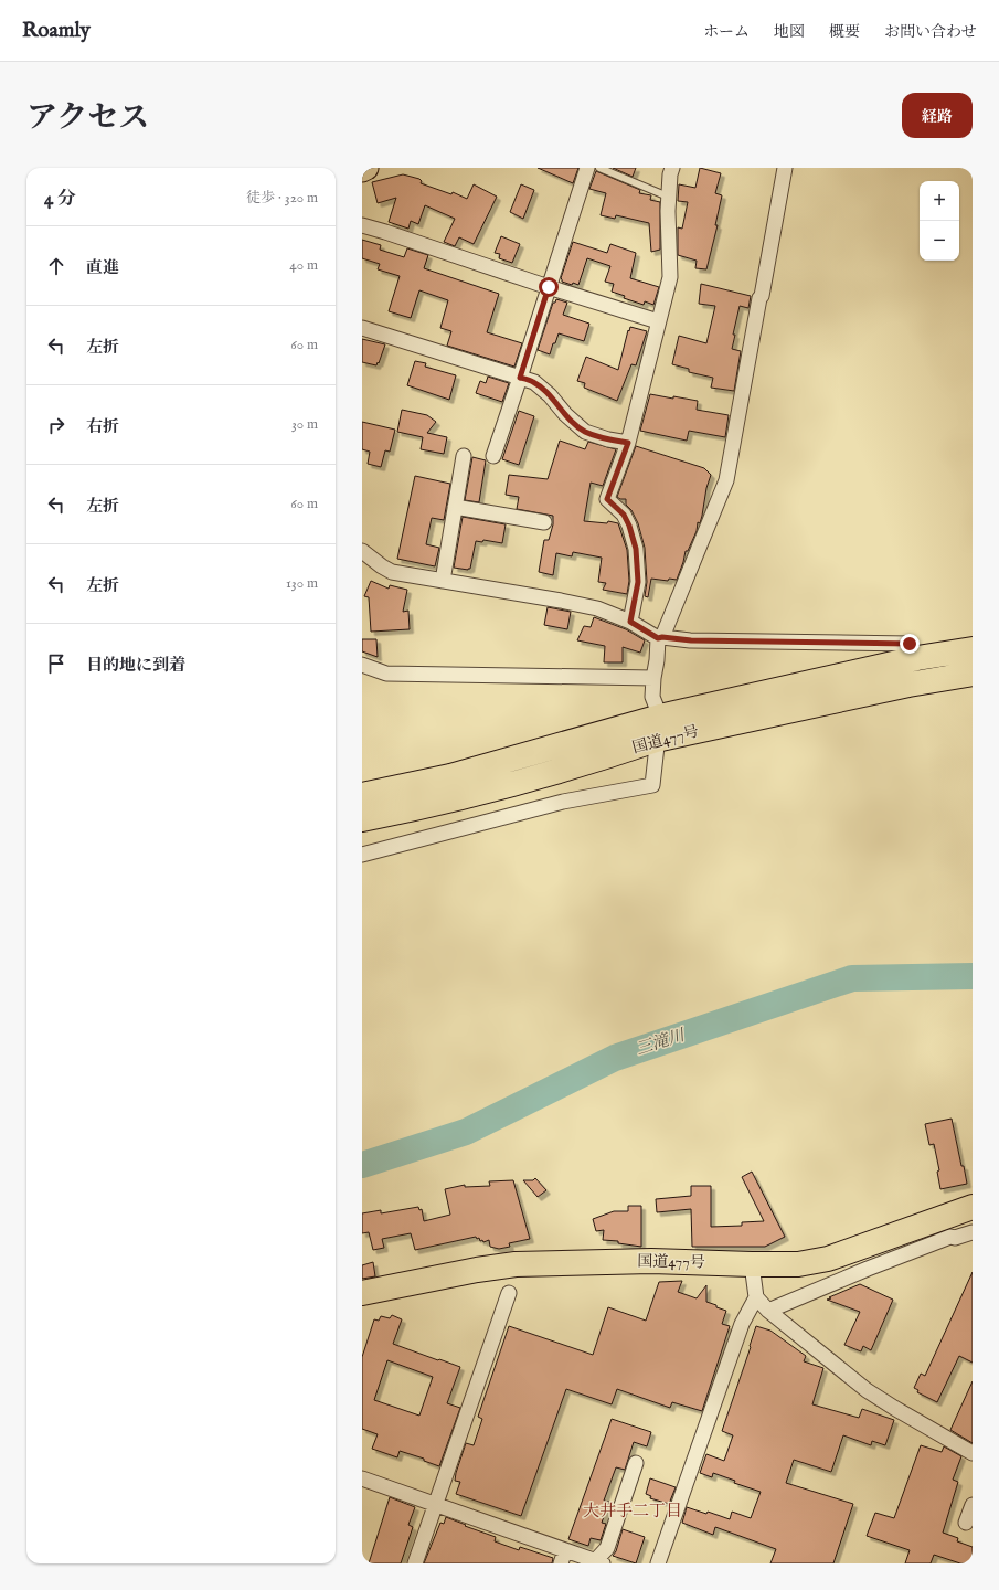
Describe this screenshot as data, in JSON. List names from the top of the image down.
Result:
{
  "streets": {
    "highway": ["国道477号"]
  },
  "districts": ["大井手二丁目"],
  "water": ["三滝川"],
  "page": {
    "header": "Roamly",
    "nav": [
      "ホーム",
      "地図",
      "概要",
      "お問い合わせ"
    ],
    "title": "アクセス",
    "buttons": "経路",
    "heading": ["4 分", "徒歩 · 320 m"],
    "map_buttons": ["+", "−"],
    "list": [
      ["直進", "40 m"],
      ["左折", "60 m"],
      ["右折", "30 m"],
      ["左折", "60 m"],
      ["左折", "130 m"],
      "目的地に到着"
    ]
  }
}
